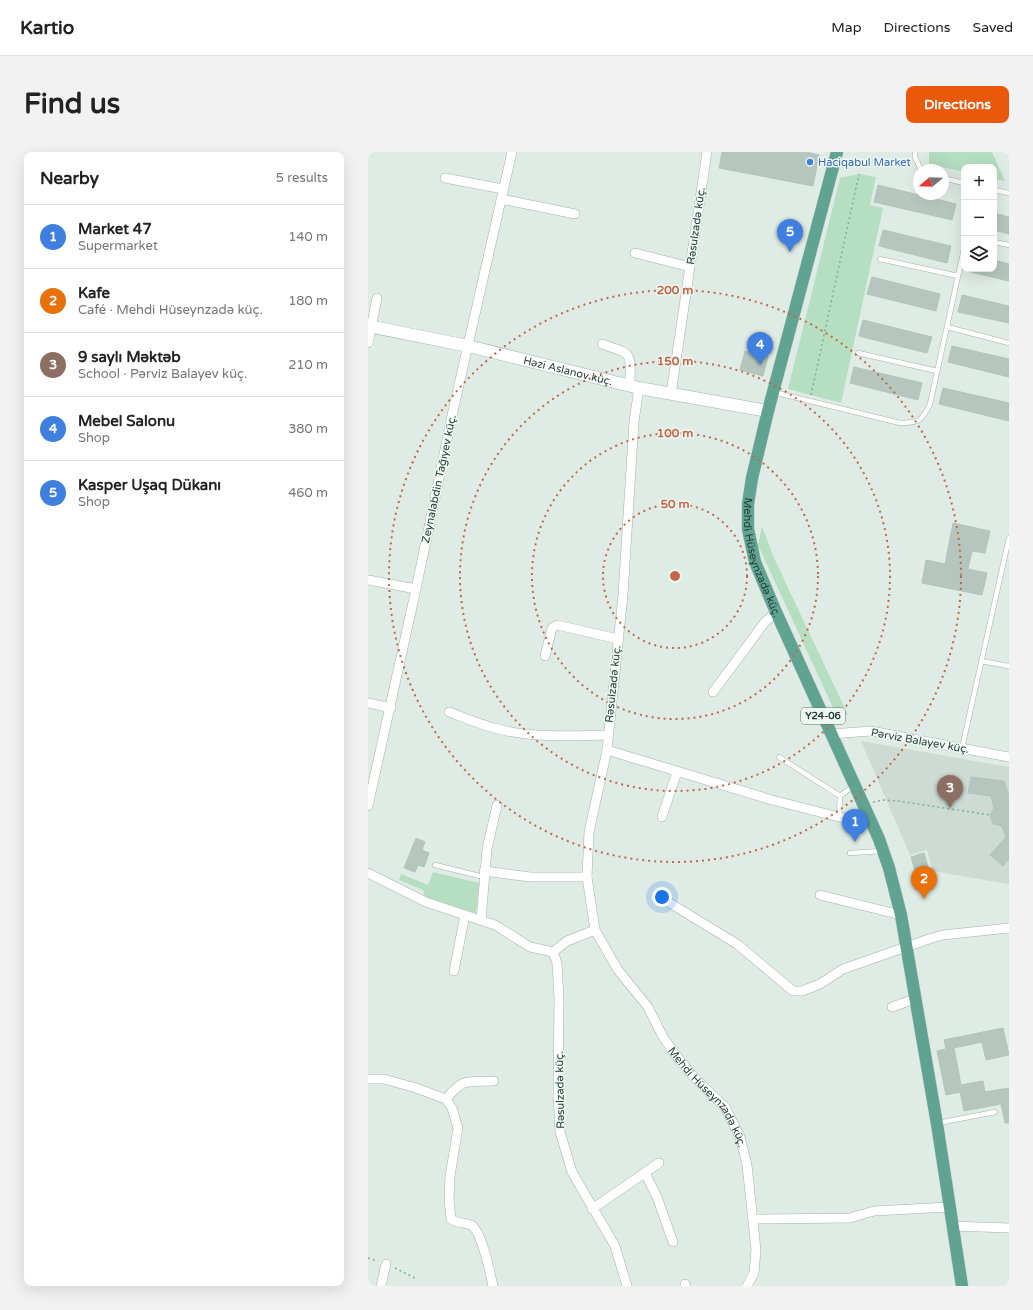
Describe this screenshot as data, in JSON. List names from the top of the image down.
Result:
{
  "streets": {
    "main road": ["Həzi Aslanov küç.", "Mehdi Hüseynzadə küç.", "Y24-06"],
    "street": ["Rəsulzadə küç.", "Zeynalabdin Tağıyev küç.", "Pərviz Balayev küç."]
  },
  "crossings": [
    ["Rəsulzadə küç.", "Həzi Aslanov küç."],
    ["Rəsulzadə küç.", "Mehdi Hüseynzadə küç."],
    ["Həzi Aslanov küç.", "Zeynalabdin Tağıyev küç."],
    ["Həzi Aslanov küç.", "Mehdi Hüseynzadə küç."],
    ["Mehdi Hüseynzadə küç.", "Pərviz Balayev küç."]
  ],
  "places": ["Haciqabul Market"],
  "north": "left",
  "page": {
    "header": "Kartio",
    "nav": ["Map", "Directions", "Saved"],
    "buttons": "Directions",
    "title": "Find us",
    "heading": ["Nearby", "5 results"],
    "map_buttons": ["+", "−"],
    "list": [
      {
        "mark": "1",
        "name": "Market 47",
        "note": "Supermarket",
        "value": "140 m"
      },
      {
        "mark": "2",
        "name": "Kafe",
        "note": "Café · Mehdi Hüseynzadə küç.",
        "value": "180 m"
      },
      {
        "mark": "3",
        "name": "9 saylı Məktəb",
        "note": "School · Pərviz Balayev küç.",
        "value": "210 m"
      },
      {
        "mark": "4",
        "name": "Mebel Salonu",
        "note": "Shop",
        "value": "380 m"
      },
      {
        "mark": "5",
        "name": "Kasper Uşaq Dükanı",
        "note": "Shop",
        "value": "460 m"
      }
    ],
    "pins": [
      "5",
      "4",
      "3",
      "1",
      "2"
    ]
  },
  "rings": [
    "200 m",
    "150 m",
    "100 m",
    "50 m"
  ]
}
